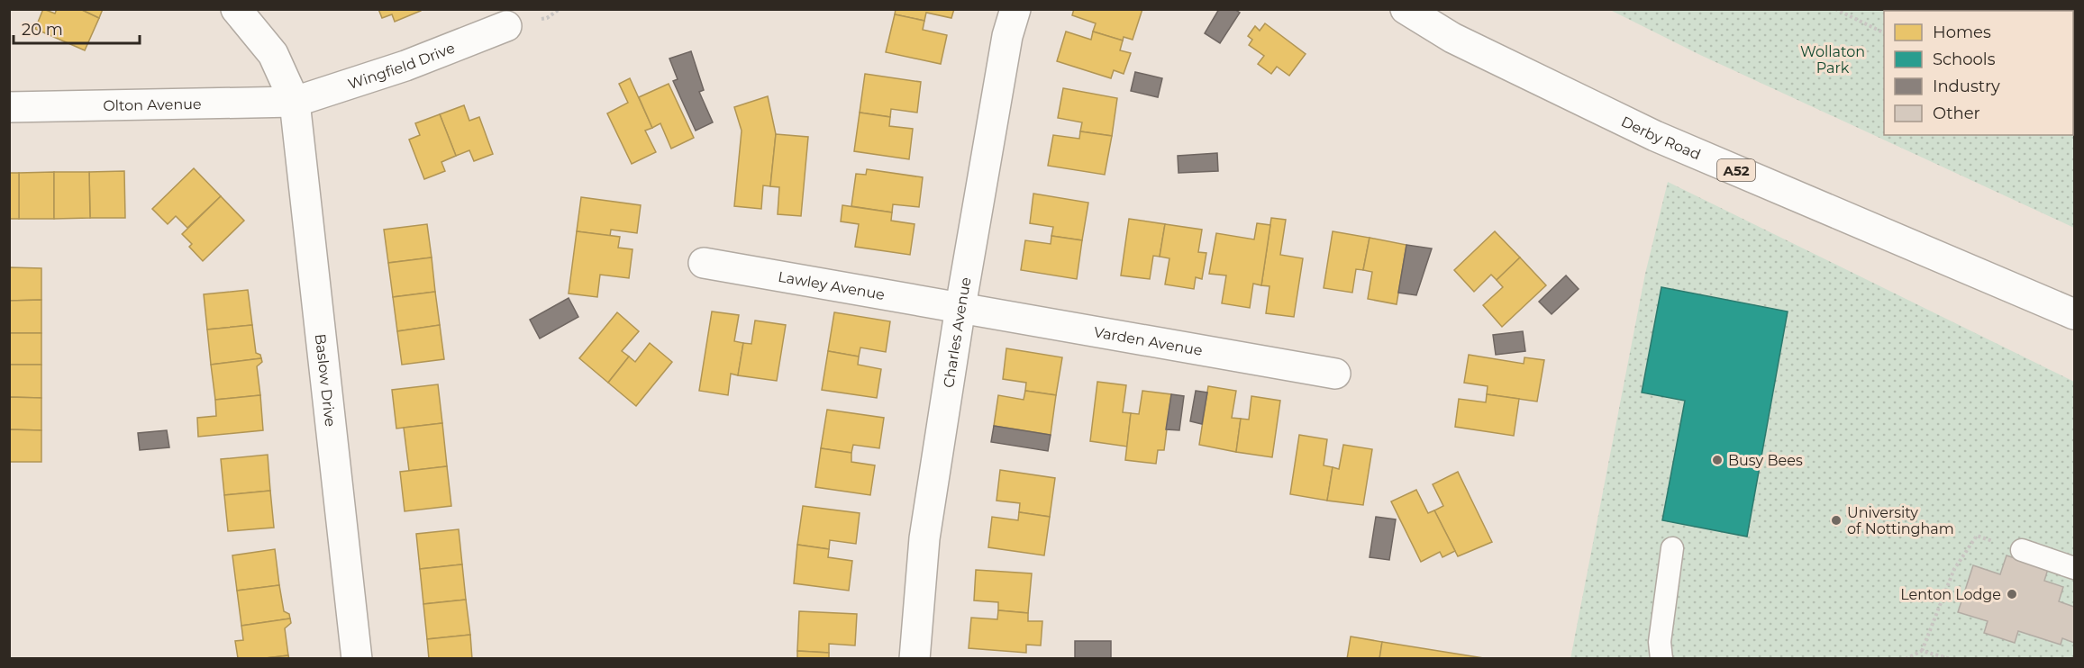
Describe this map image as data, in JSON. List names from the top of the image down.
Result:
{
  "streets": {
    "main road": [
      "Wingfield Drive",
      "Olton Avenue",
      "Derby Road",
      "A52",
      "Lawley Avenue",
      "Charles Avenue",
      "Varden Avenue",
      "Baslow Drive"
    ]
  },
  "crossings": [
    ["Wingfield Drive", "Olton Avenue"],
    ["Wingfield Drive", "Baslow Drive"],
    ["Olton Avenue", "Baslow Drive"],
    ["Lawley Avenue", "Charles Avenue"],
    ["Lawley Avenue", "Varden Avenue"],
    ["Charles Avenue", "Varden Avenue"]
  ],
  "parks": ["Wollaton Park"],
  "places": ["Busy Bees", "University of Nottingham", "Lenton Lodge"],
  "legend": [
    "Homes",
    "Schools",
    "Industry",
    "Other"
  ],
  "scale_bar": "20 m"
}
